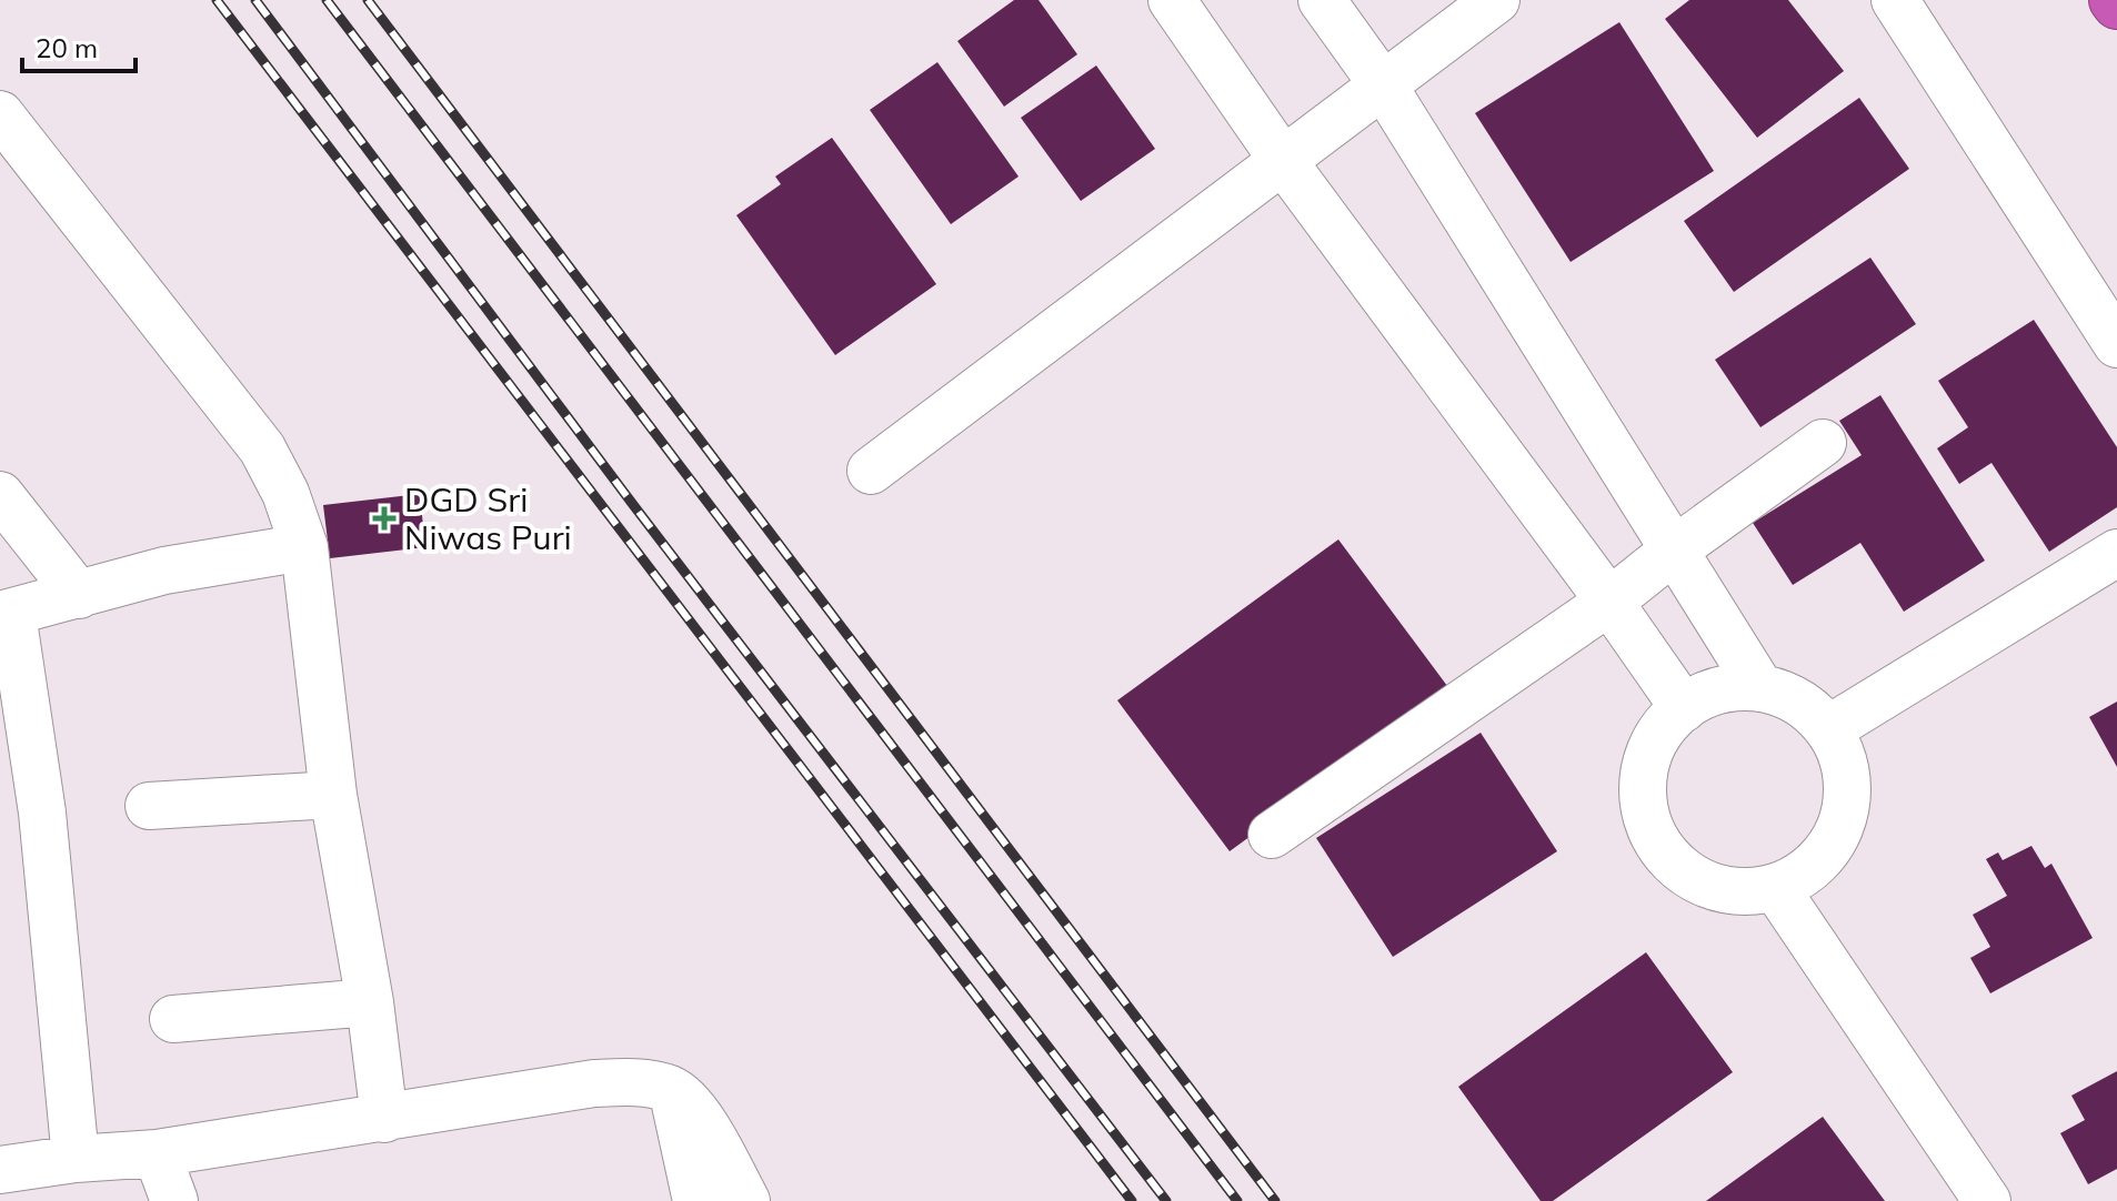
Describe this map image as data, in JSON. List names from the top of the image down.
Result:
{
  "places": {
    "health": ["DGD Sri Niwas Puri"]
  },
  "scale_bar": "20 m"
}
